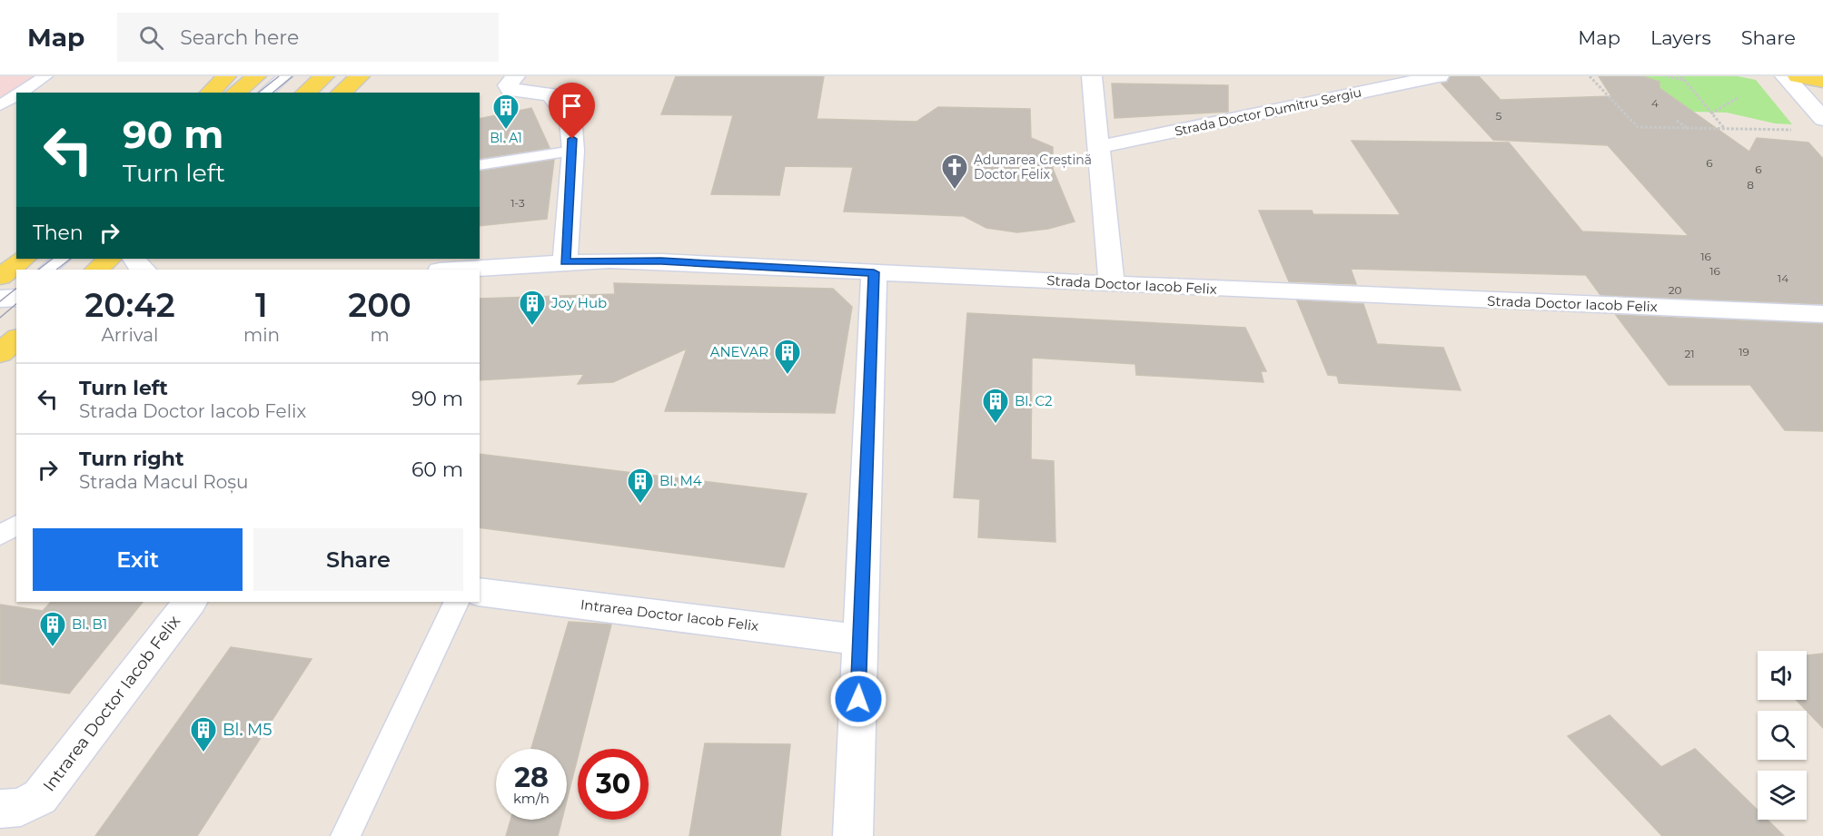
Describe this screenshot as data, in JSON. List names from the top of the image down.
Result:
{
  "streets": {
    "street": ["Strada Doctor Dumitru Sergiu", "Strada Doctor Iacob Felix", "Intrarea Doctor Iacob Felix"]
  },
  "places": {
    "building": [
      "Bl. A1",
      "Joy Hub",
      "ANEVAR",
      "Bl. C2",
      "Bl. M4",
      "Bl. B1",
      "Bl. M5"
    ],
    "church": ["Adunarea Creștină Doctor Felix"]
  },
  "house_numbers": [
    "4",
    "5",
    "6",
    "6",
    "8",
    "1-3",
    "16",
    "16",
    "14",
    "20",
    "19",
    "21"
  ],
  "page": {
    "header": "Map",
    "search": "Search here",
    "nav": ["Map", "Layers", "Share"],
    "turn": ["90 m", "Turn left"],
    "then": "Then",
    "eta": [
      "20:42",
      "Arrival",
      "1",
      "min",
      "200",
      "m"
    ],
    "list": [
      {
        "name": "Turn left",
        "note": "Strada Doctor Iacob Felix",
        "value": "90 m"
      },
      {
        "name": "Turn right",
        "note": "Strada Macul Roșu",
        "value": "60 m"
      }
    ],
    "buttons": ["Exit", "Share"],
    "speed": "28 km/h",
    "limit": "30"
  }
}
